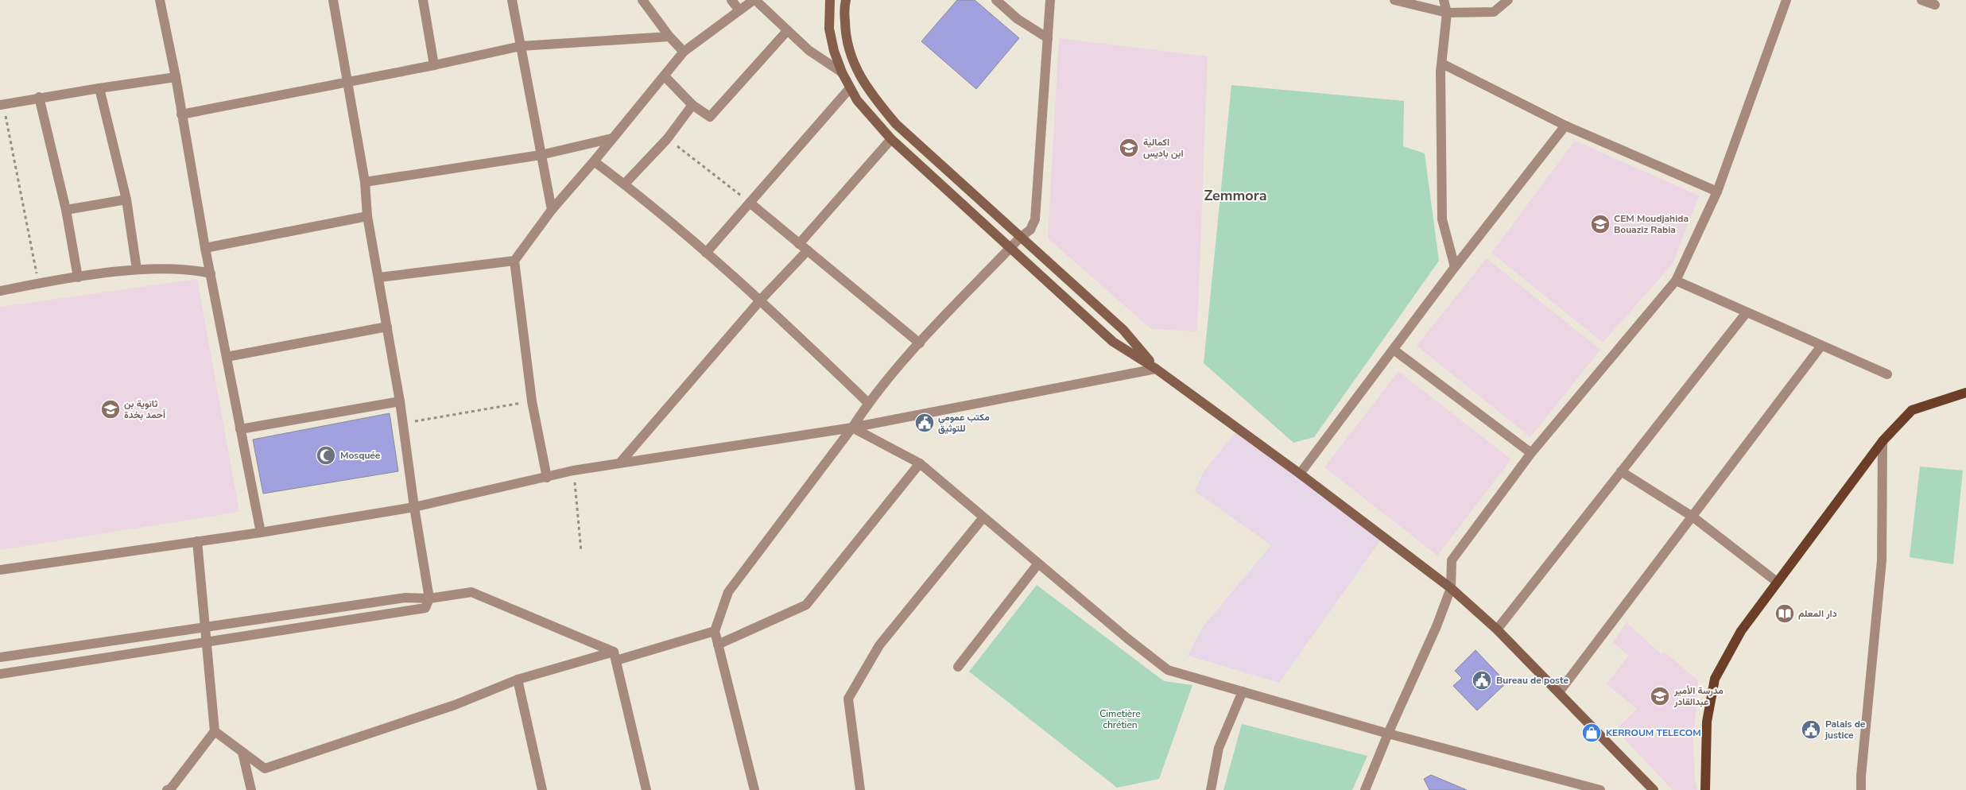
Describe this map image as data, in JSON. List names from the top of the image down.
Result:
{
  "districts": ["Zemmora"],
  "parks": ["Cimetière chrétien"],
  "places": {
    "school or university": [
      "اكمالية ابن باديس",
      "CEM Moudjahida Bouaziz Rabia",
      "ثانوية بن أحمد بخدة",
      "مدرسة الأمير عبدالقادر"
    ],
    "public building": ["مكتب عمومي للتوثيق", "Bureau de poste", "Palais de justice"],
    "mosque": ["Mosquée"],
    "library": ["دار المعلم"],
    "shop": ["KERROUM TELECOM"]
  }
}
